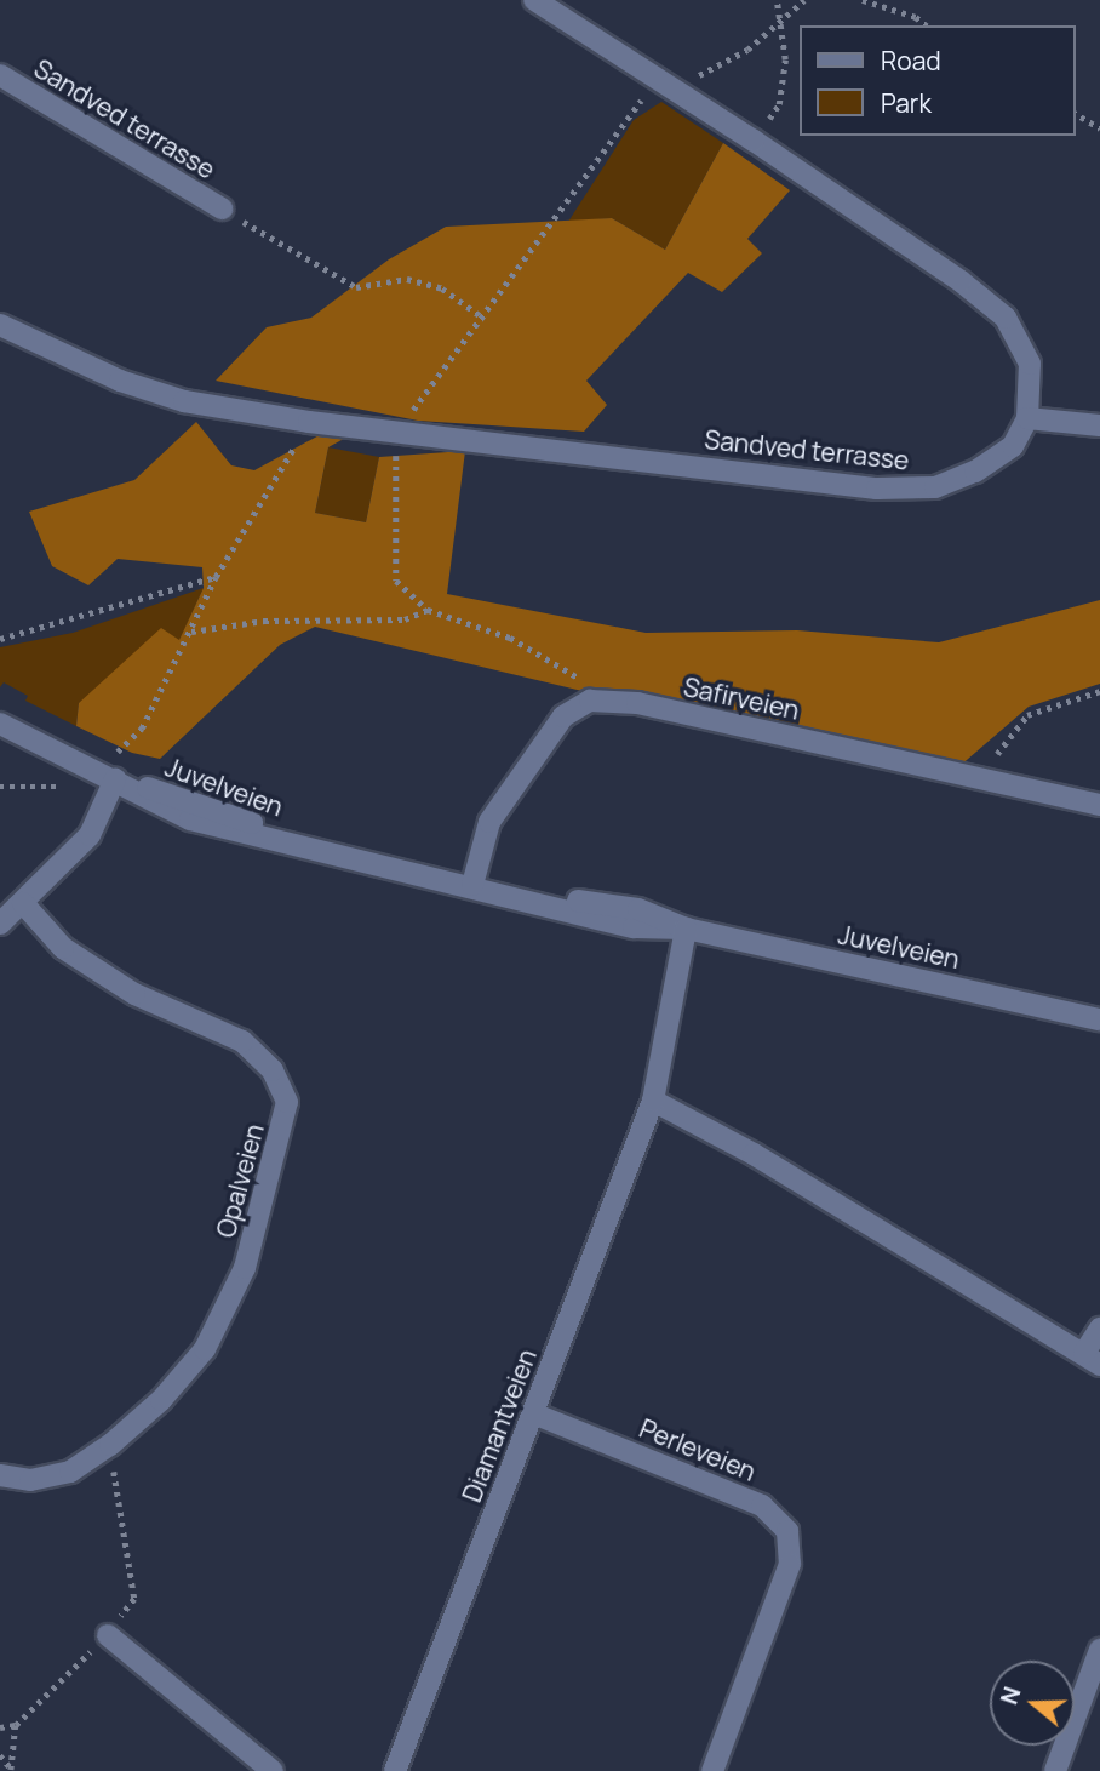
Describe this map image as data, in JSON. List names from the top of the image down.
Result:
{
  "streets": {
    "street": [
      "Sandved terrasse",
      "Safirveien",
      "Juvelveien",
      "Opalveien",
      "Diamantveien",
      "Perleveien"
    ]
  },
  "crossings": [
    ["Juvelveien", "Diamantveien"],
    ["Diamantveien", "Perleveien"]
  ],
  "legend": ["Road", "Park"],
  "north": "left"
}
